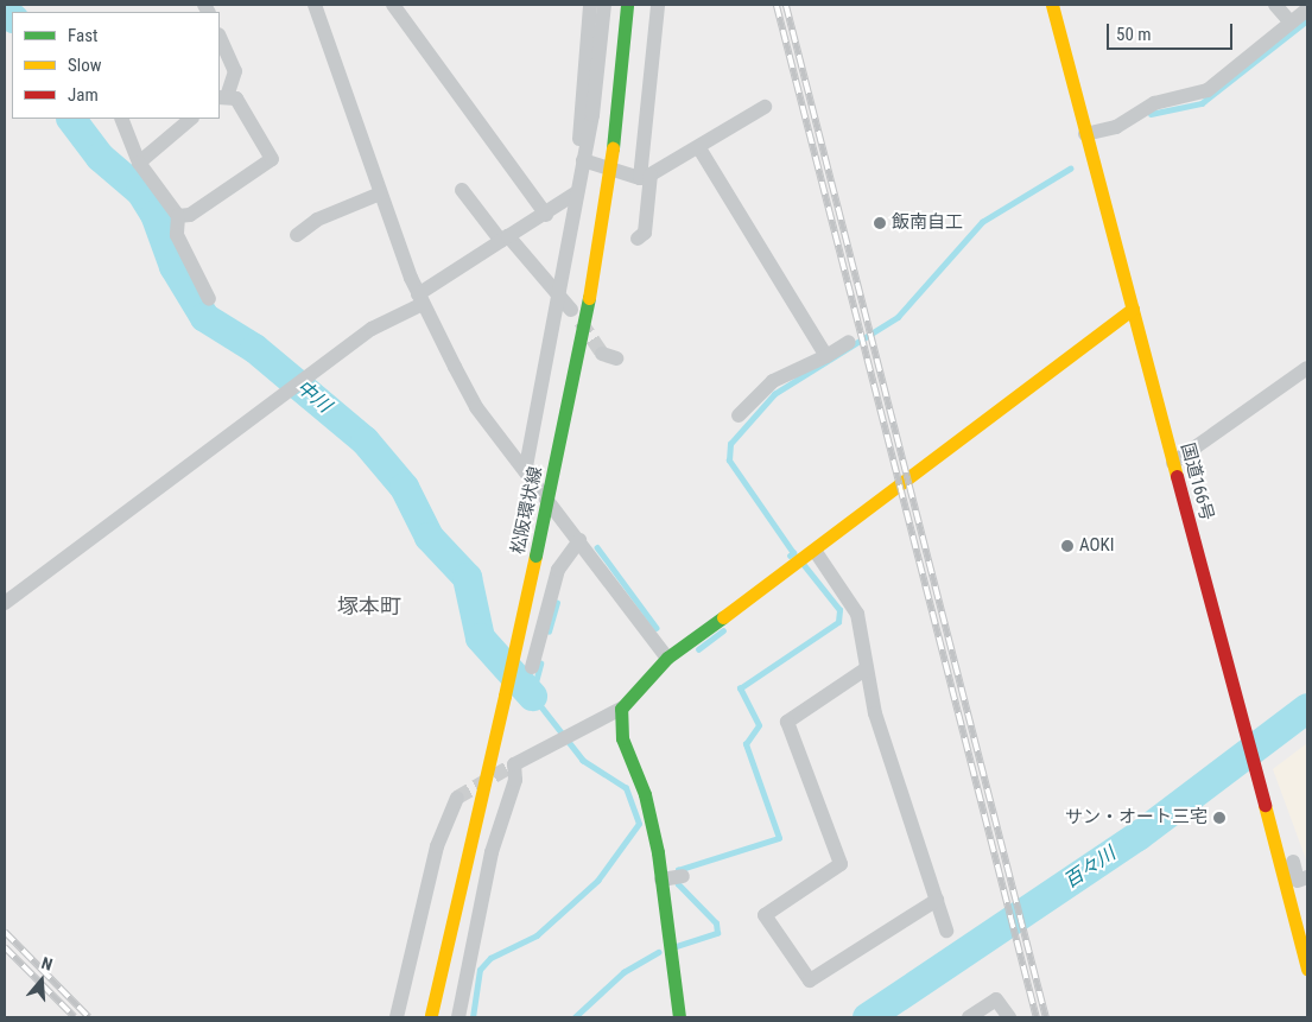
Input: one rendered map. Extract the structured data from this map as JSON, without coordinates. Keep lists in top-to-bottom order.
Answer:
{
  "streets": {
    "main road": ["国道166号", "松阪環状線"]
  },
  "districts": ["塚本町"],
  "water": ["中川", "百々川"],
  "places": ["飯南自工", "AOKI", "サン・オート三宅"],
  "legend": ["Fast", "Slow", "Jam"],
  "scale_bar": "50 m",
  "north": "top"
}
